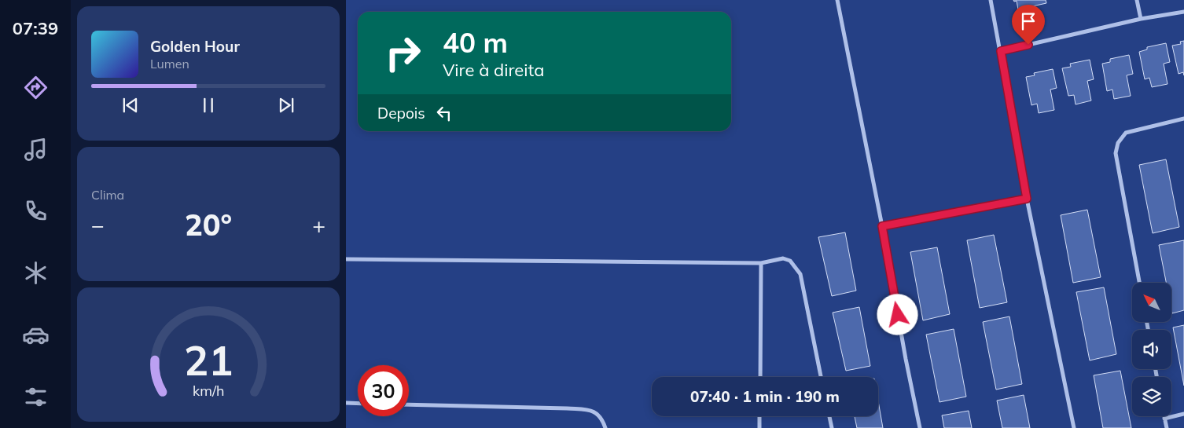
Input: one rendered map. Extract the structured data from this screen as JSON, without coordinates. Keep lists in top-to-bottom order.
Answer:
{
  "north": "top left",
  "page": {
    "tabs": "07:39",
    "turn": ["40 m", "Vire à direita"],
    "song": ["Golden Hour", "Lumen"],
    "then": "Depois",
    "tile": "Clima",
    "heat": ["−", "20°", "+"],
    "limit": "30",
    "trip": "07:40 · 1 min · 190 m",
    "gauge": ["21", "km/h"]
  }
}
